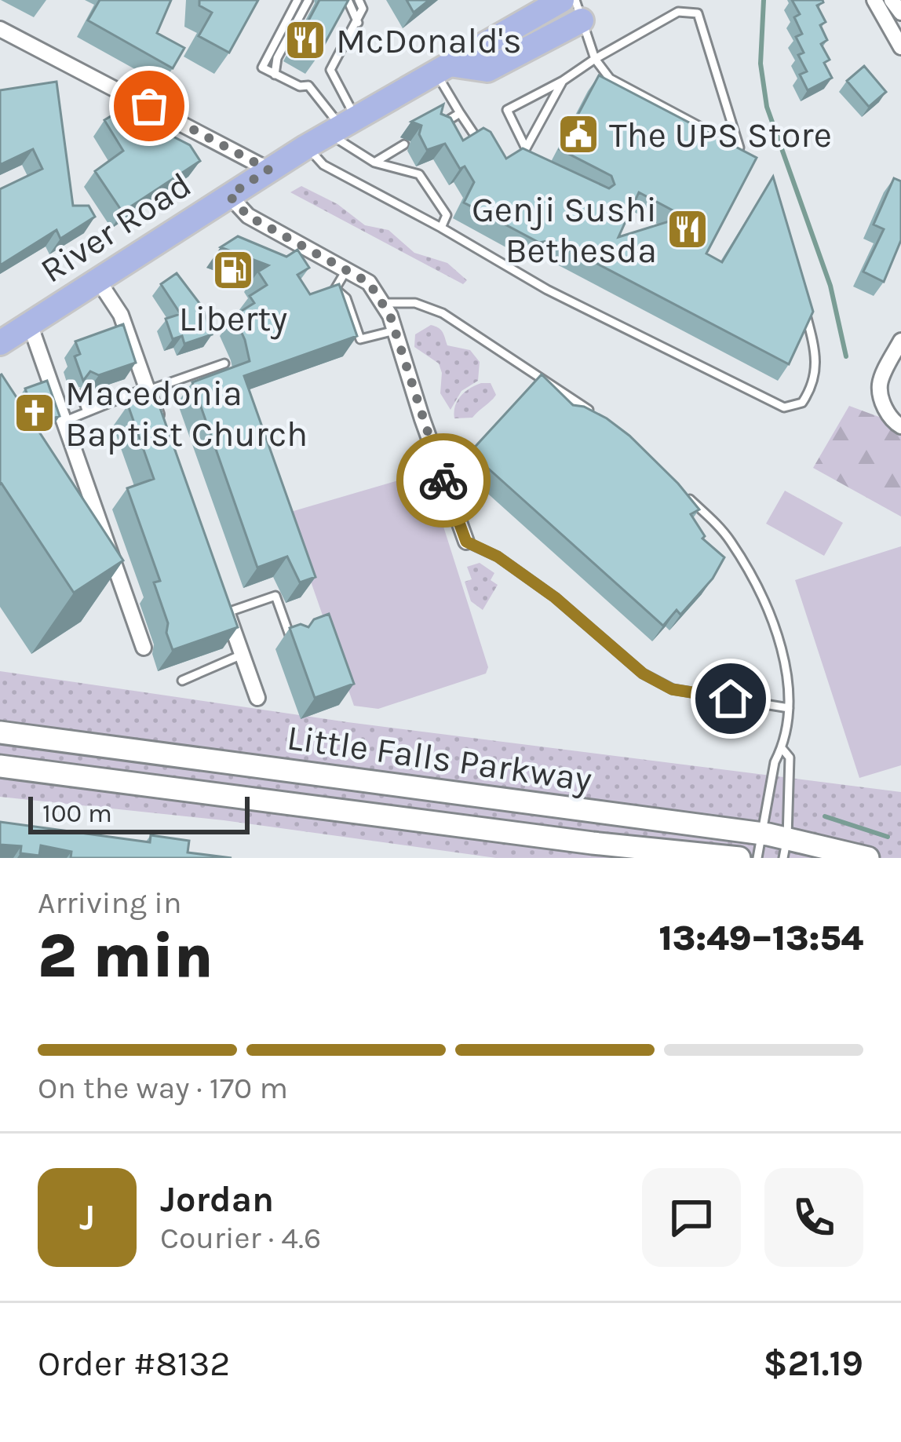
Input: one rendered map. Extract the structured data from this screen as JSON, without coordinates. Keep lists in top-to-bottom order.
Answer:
{
  "streets": {
    "main road": ["River Road", "Little Falls Parkway"]
  },
  "places": {
    "restaurant": ["McDonald's", "Genji Sushi Bethesda"],
    "public building": ["The UPS Store"],
    "fuel station": ["Liberty"],
    "church": ["Macedonia Baptist Church"]
  },
  "scale_bar": "100 m",
  "page": {
    "scale": "100 m",
    "heading": ["2 min", "Arriving in", "13:49–13:54"],
    "panel": [
      "Jordan",
      "Courier · 4.6",
      "Order #8132",
      "$21.19"
    ],
    "bar": "On the way · 170 m",
    "round": "J"
  }
}
